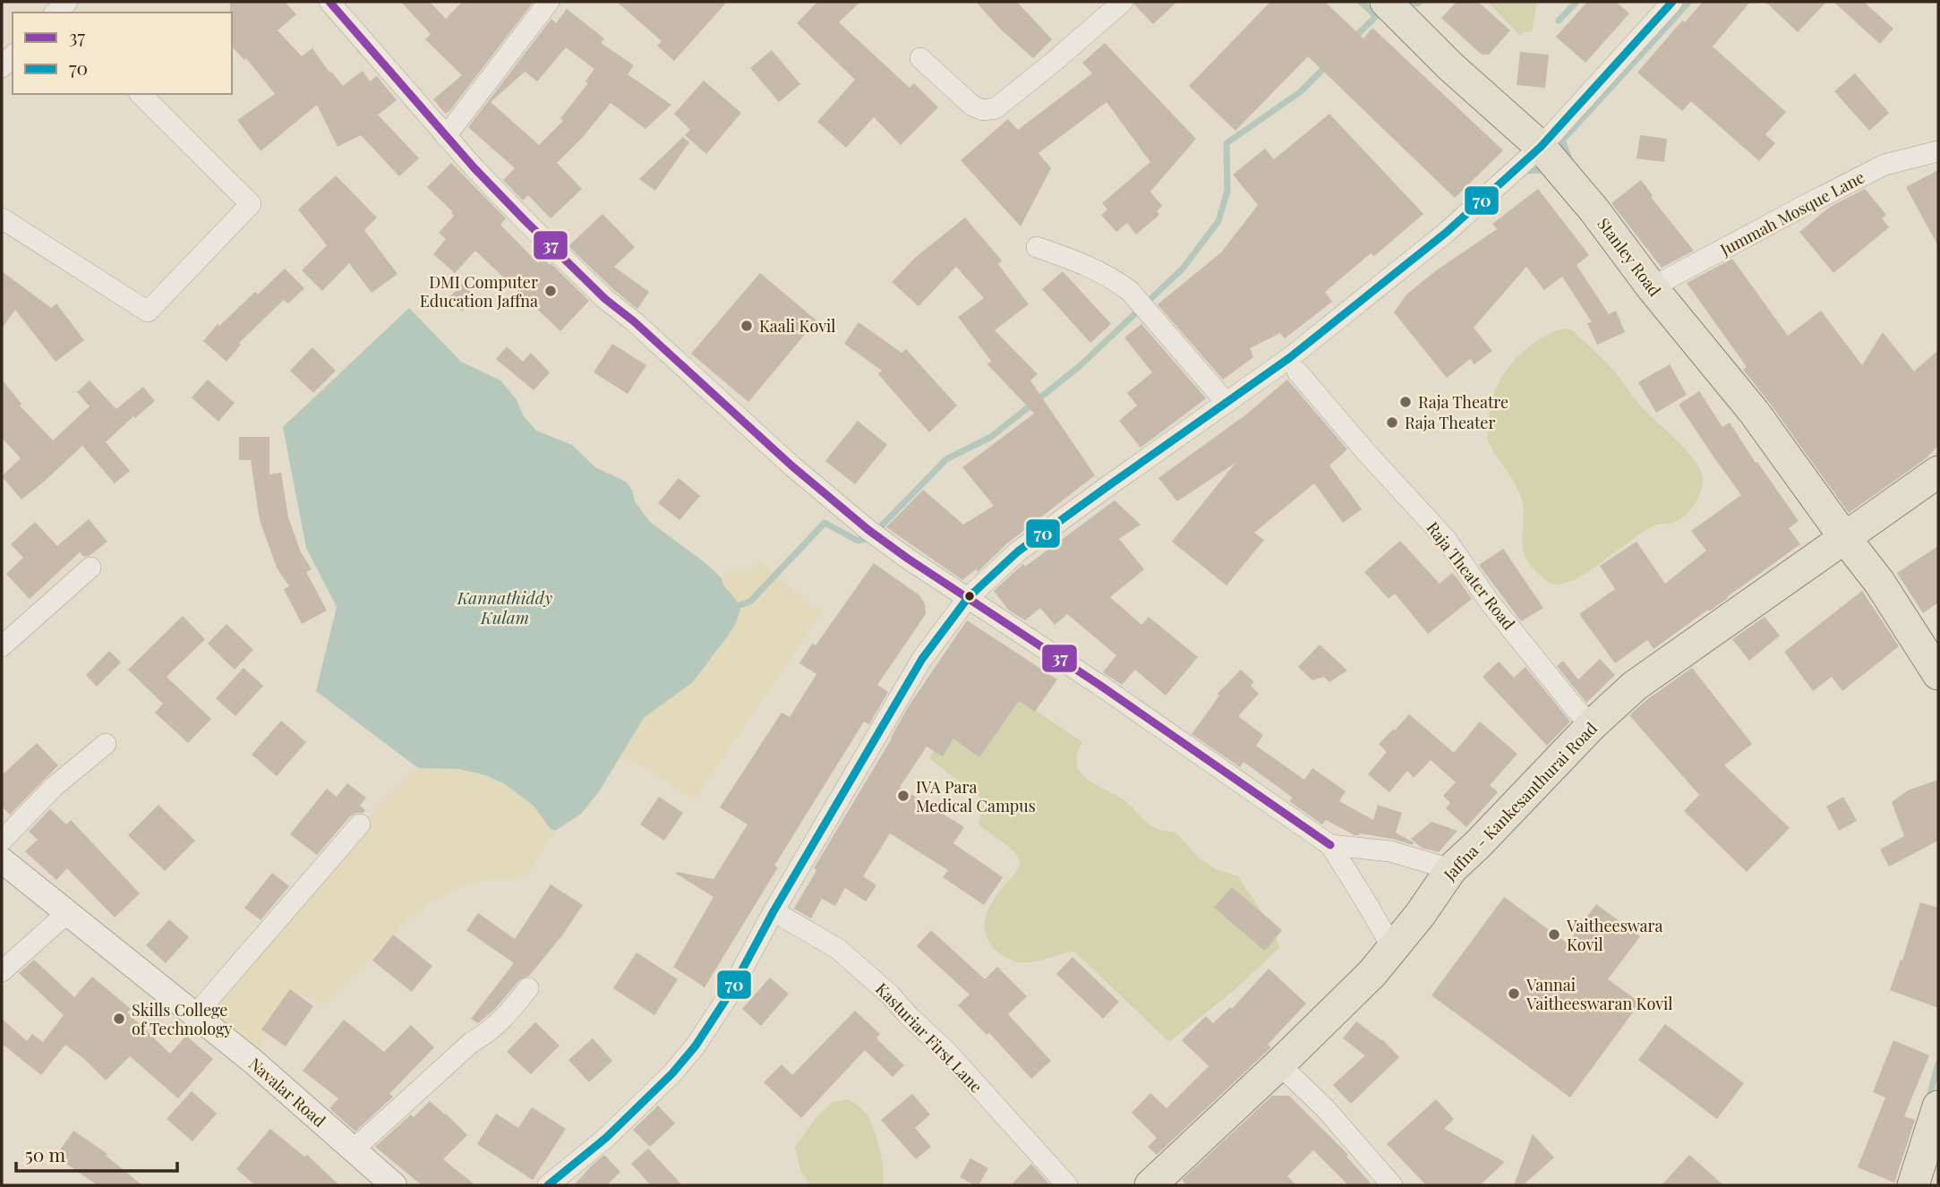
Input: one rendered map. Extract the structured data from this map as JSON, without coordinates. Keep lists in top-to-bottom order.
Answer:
{
  "streets": {
    "main road": ["Stanley Road", "Jaffna - Kankesanthurai Road"],
    "street": [
      "Jummah Mosque Lane",
      "Raja Theater Road",
      "Kasturiar First Lane",
      "Navalar Road"
    ]
  },
  "crossings": [
    ["Jummah Mosque Lane", "Stanley Road"],
    ["Stanley Road", "Jaffna - Kankesanthurai Road"],
    ["Raja Theater Road", "Jaffna - Kankesanthurai Road"]
  ],
  "water": ["Kannathiddy Kulam"],
  "places": [
    "DMI Computer Education Jaffna",
    "Kaali Kovil",
    "Raja Theatre",
    "Raja Theater",
    "IVA Para Medical Campus",
    "Vaitheeswara Kovil",
    "Vannai Vaitheeswaran Kovil",
    "Skills College of Technology"
  ],
  "lines": ["transit line 37", "transit line 70"],
  "legend": ["37", "70"],
  "scale_bar": "50 m"
}
